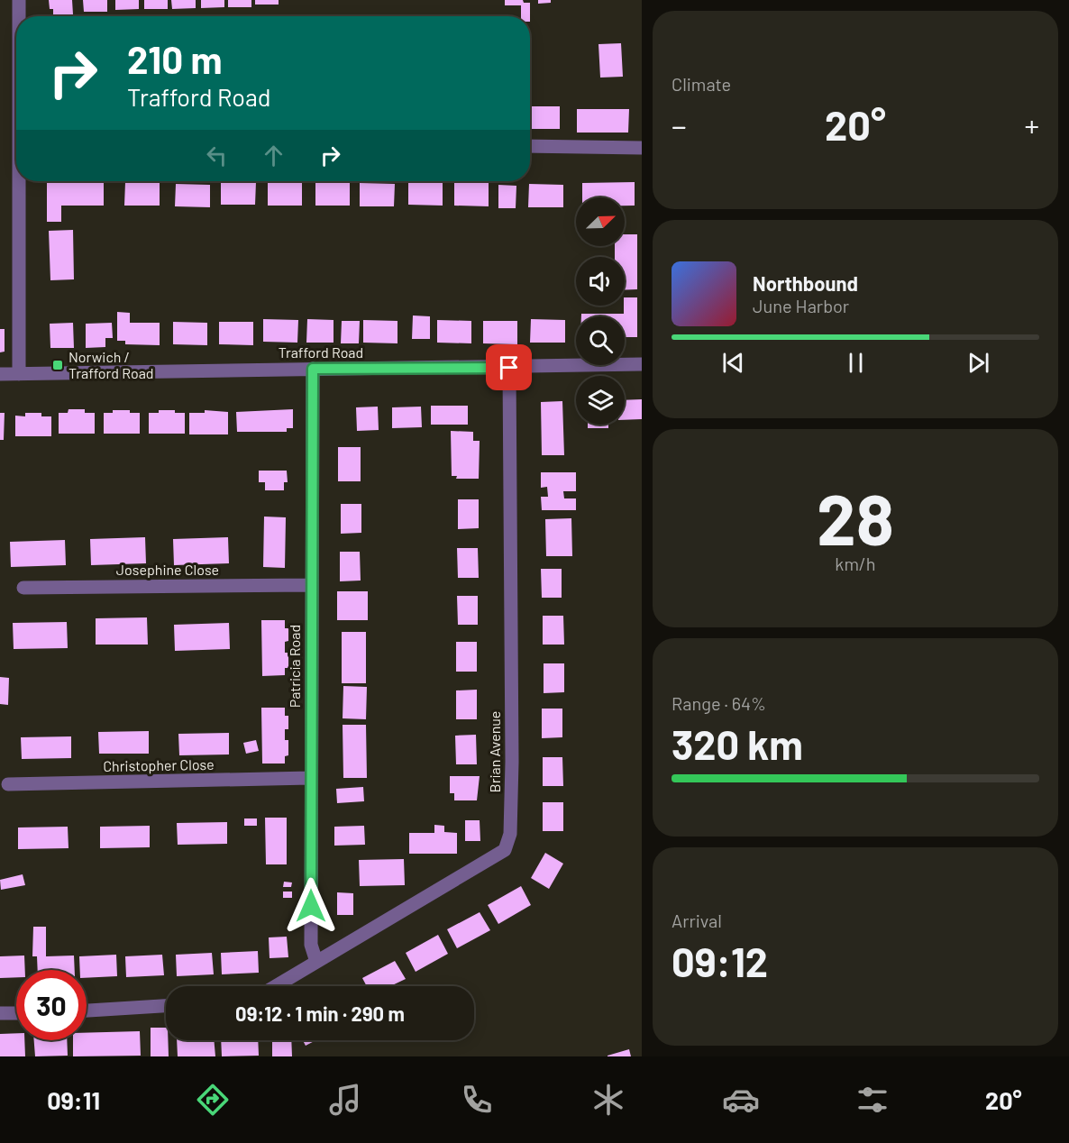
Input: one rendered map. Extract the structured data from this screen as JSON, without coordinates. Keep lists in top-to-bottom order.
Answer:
{
  "streets": {
    "street": [
      "Trafford Road",
      "Josephine Close",
      "Patricia Road",
      "Brian Avenue",
      "Christopher Close"
    ]
  },
  "crossings": [
    ["Trafford Road", "Patricia Road"],
    ["Trafford Road", "Brian Avenue"],
    ["Josephine Close", "Patricia Road"],
    ["Patricia Road", "Brian Avenue"],
    ["Patricia Road", "Christopher Close"]
  ],
  "places": {
    "transit": ["Norwich / Trafford Road"]
  },
  "north": "top right",
  "page": {
    "tile": [
      "Climate",
      ["28", "km/h"],
      ["Range · 64%", "320 km"],
      ["Arrival", "09:12"]
    ],
    "turn": ["210 m", "Trafford Road"],
    "heat": ["−", "20°", "+"],
    "song": ["Northbound", "June Harbor"],
    "limit": "30",
    "trip": "09:12 · 1 min · 290 m",
    "tabs": ["09:11", "20°"]
  }
}
